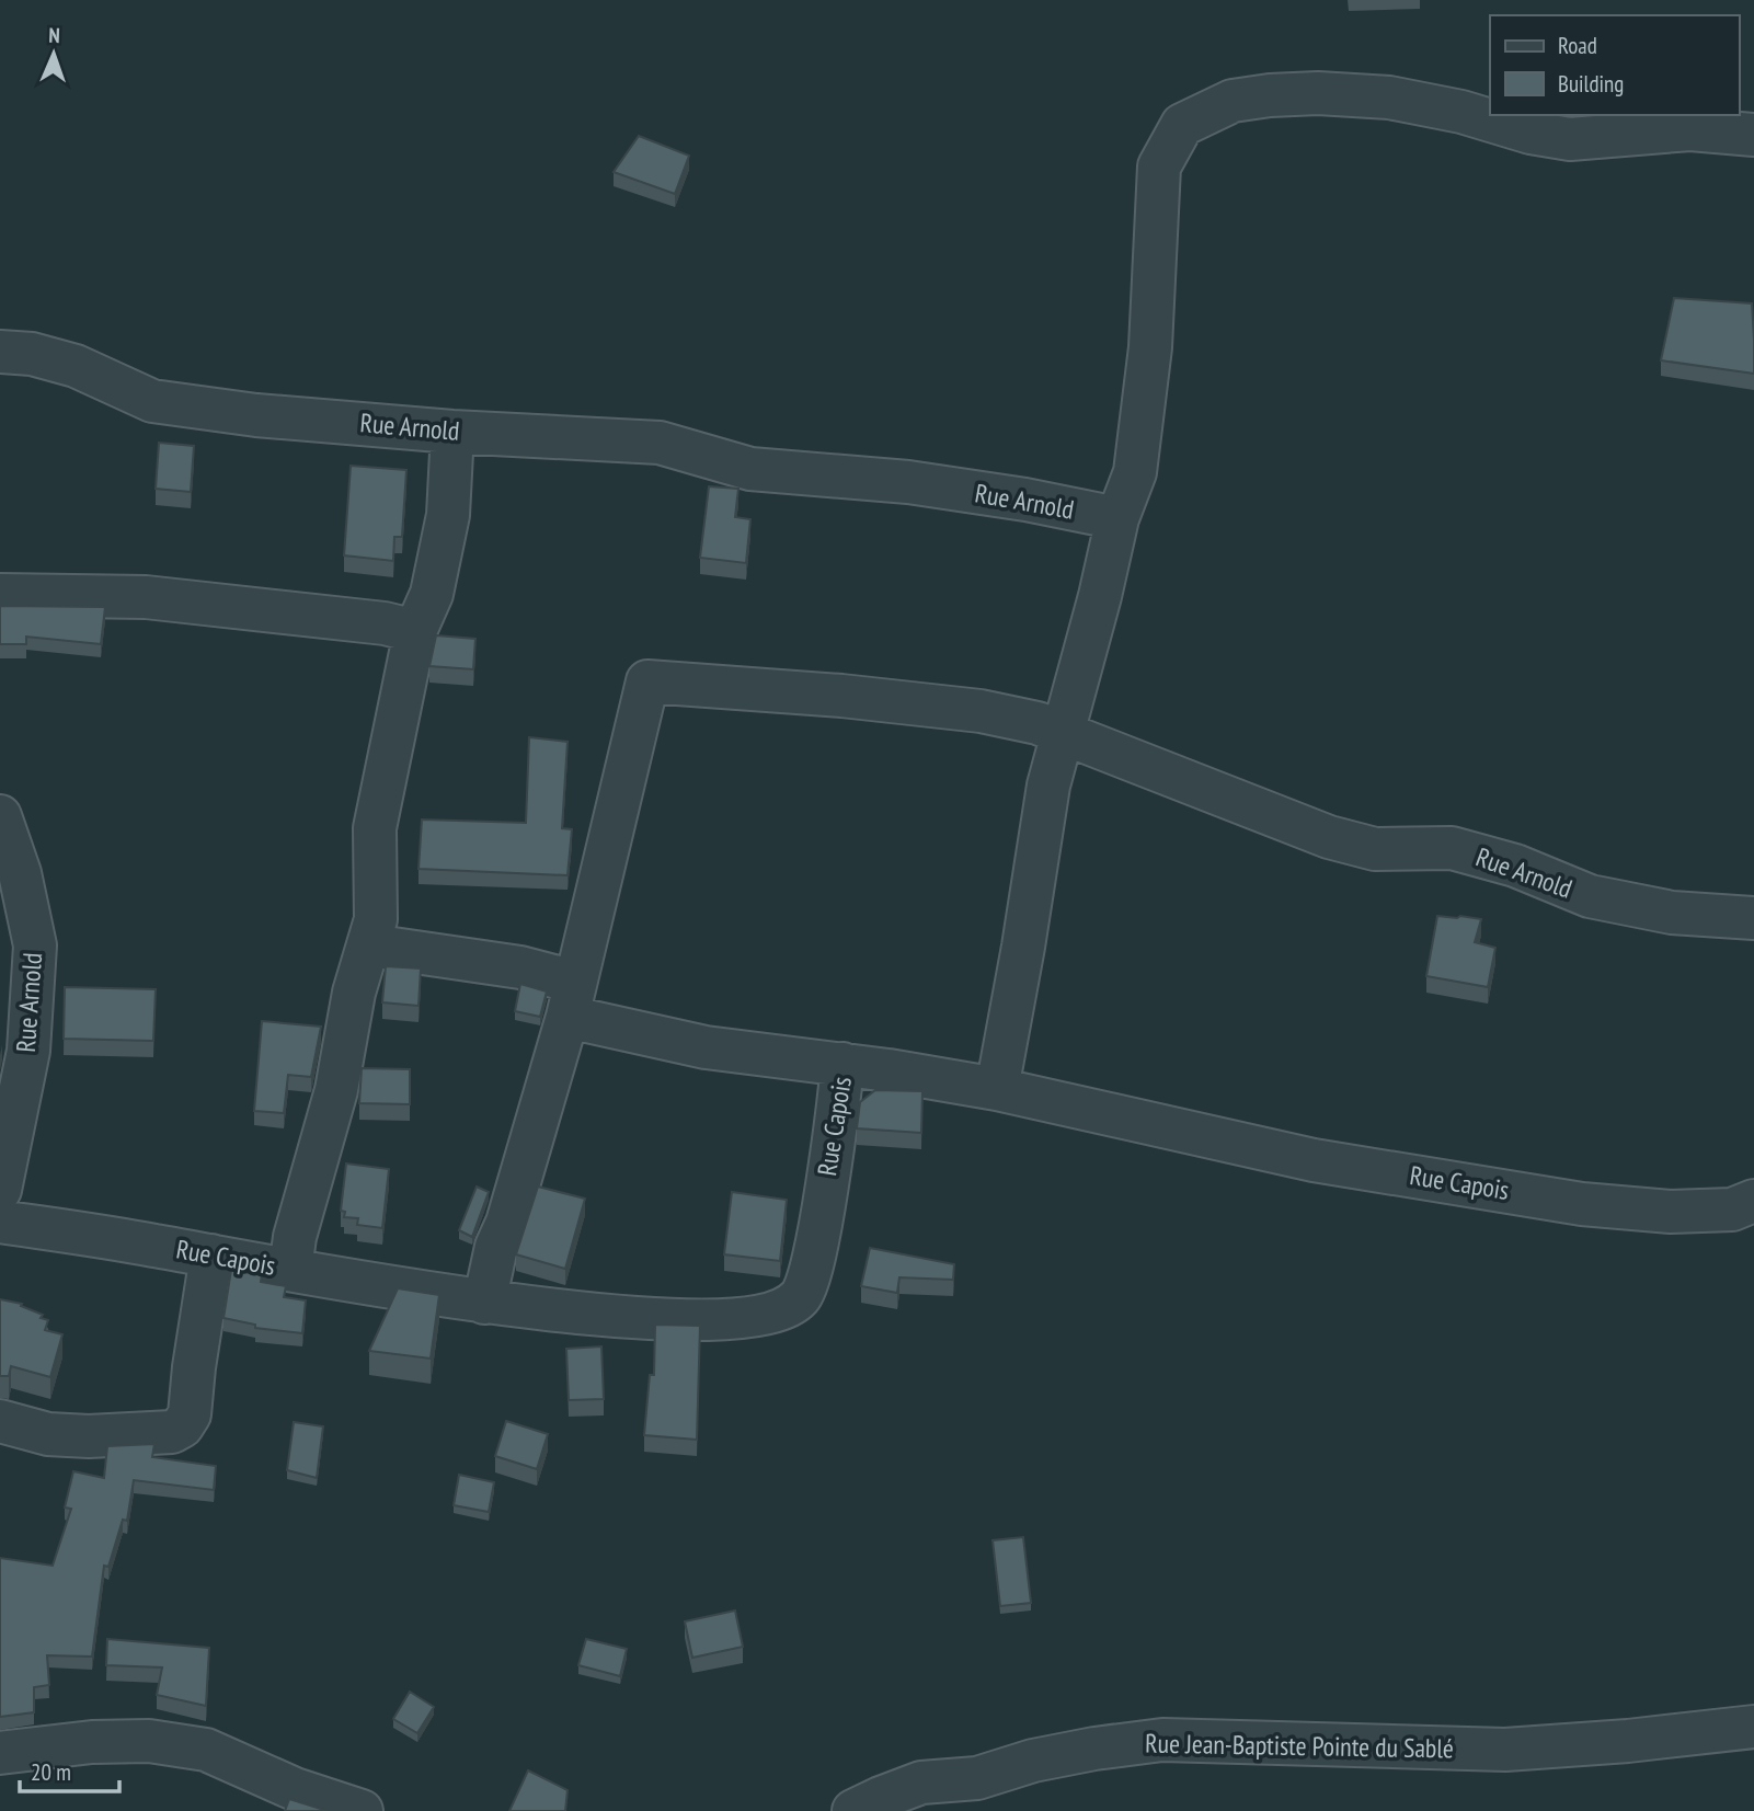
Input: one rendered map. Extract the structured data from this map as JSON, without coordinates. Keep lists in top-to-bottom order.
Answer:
{
  "streets": {
    "street": ["Rue Arnold", "Rue Capois", "Rue Jean-Baptiste Pointe du Sablé"]
  },
  "legend": ["Road", "Building"],
  "scale_bar": "20 m",
  "north": "top"
}
